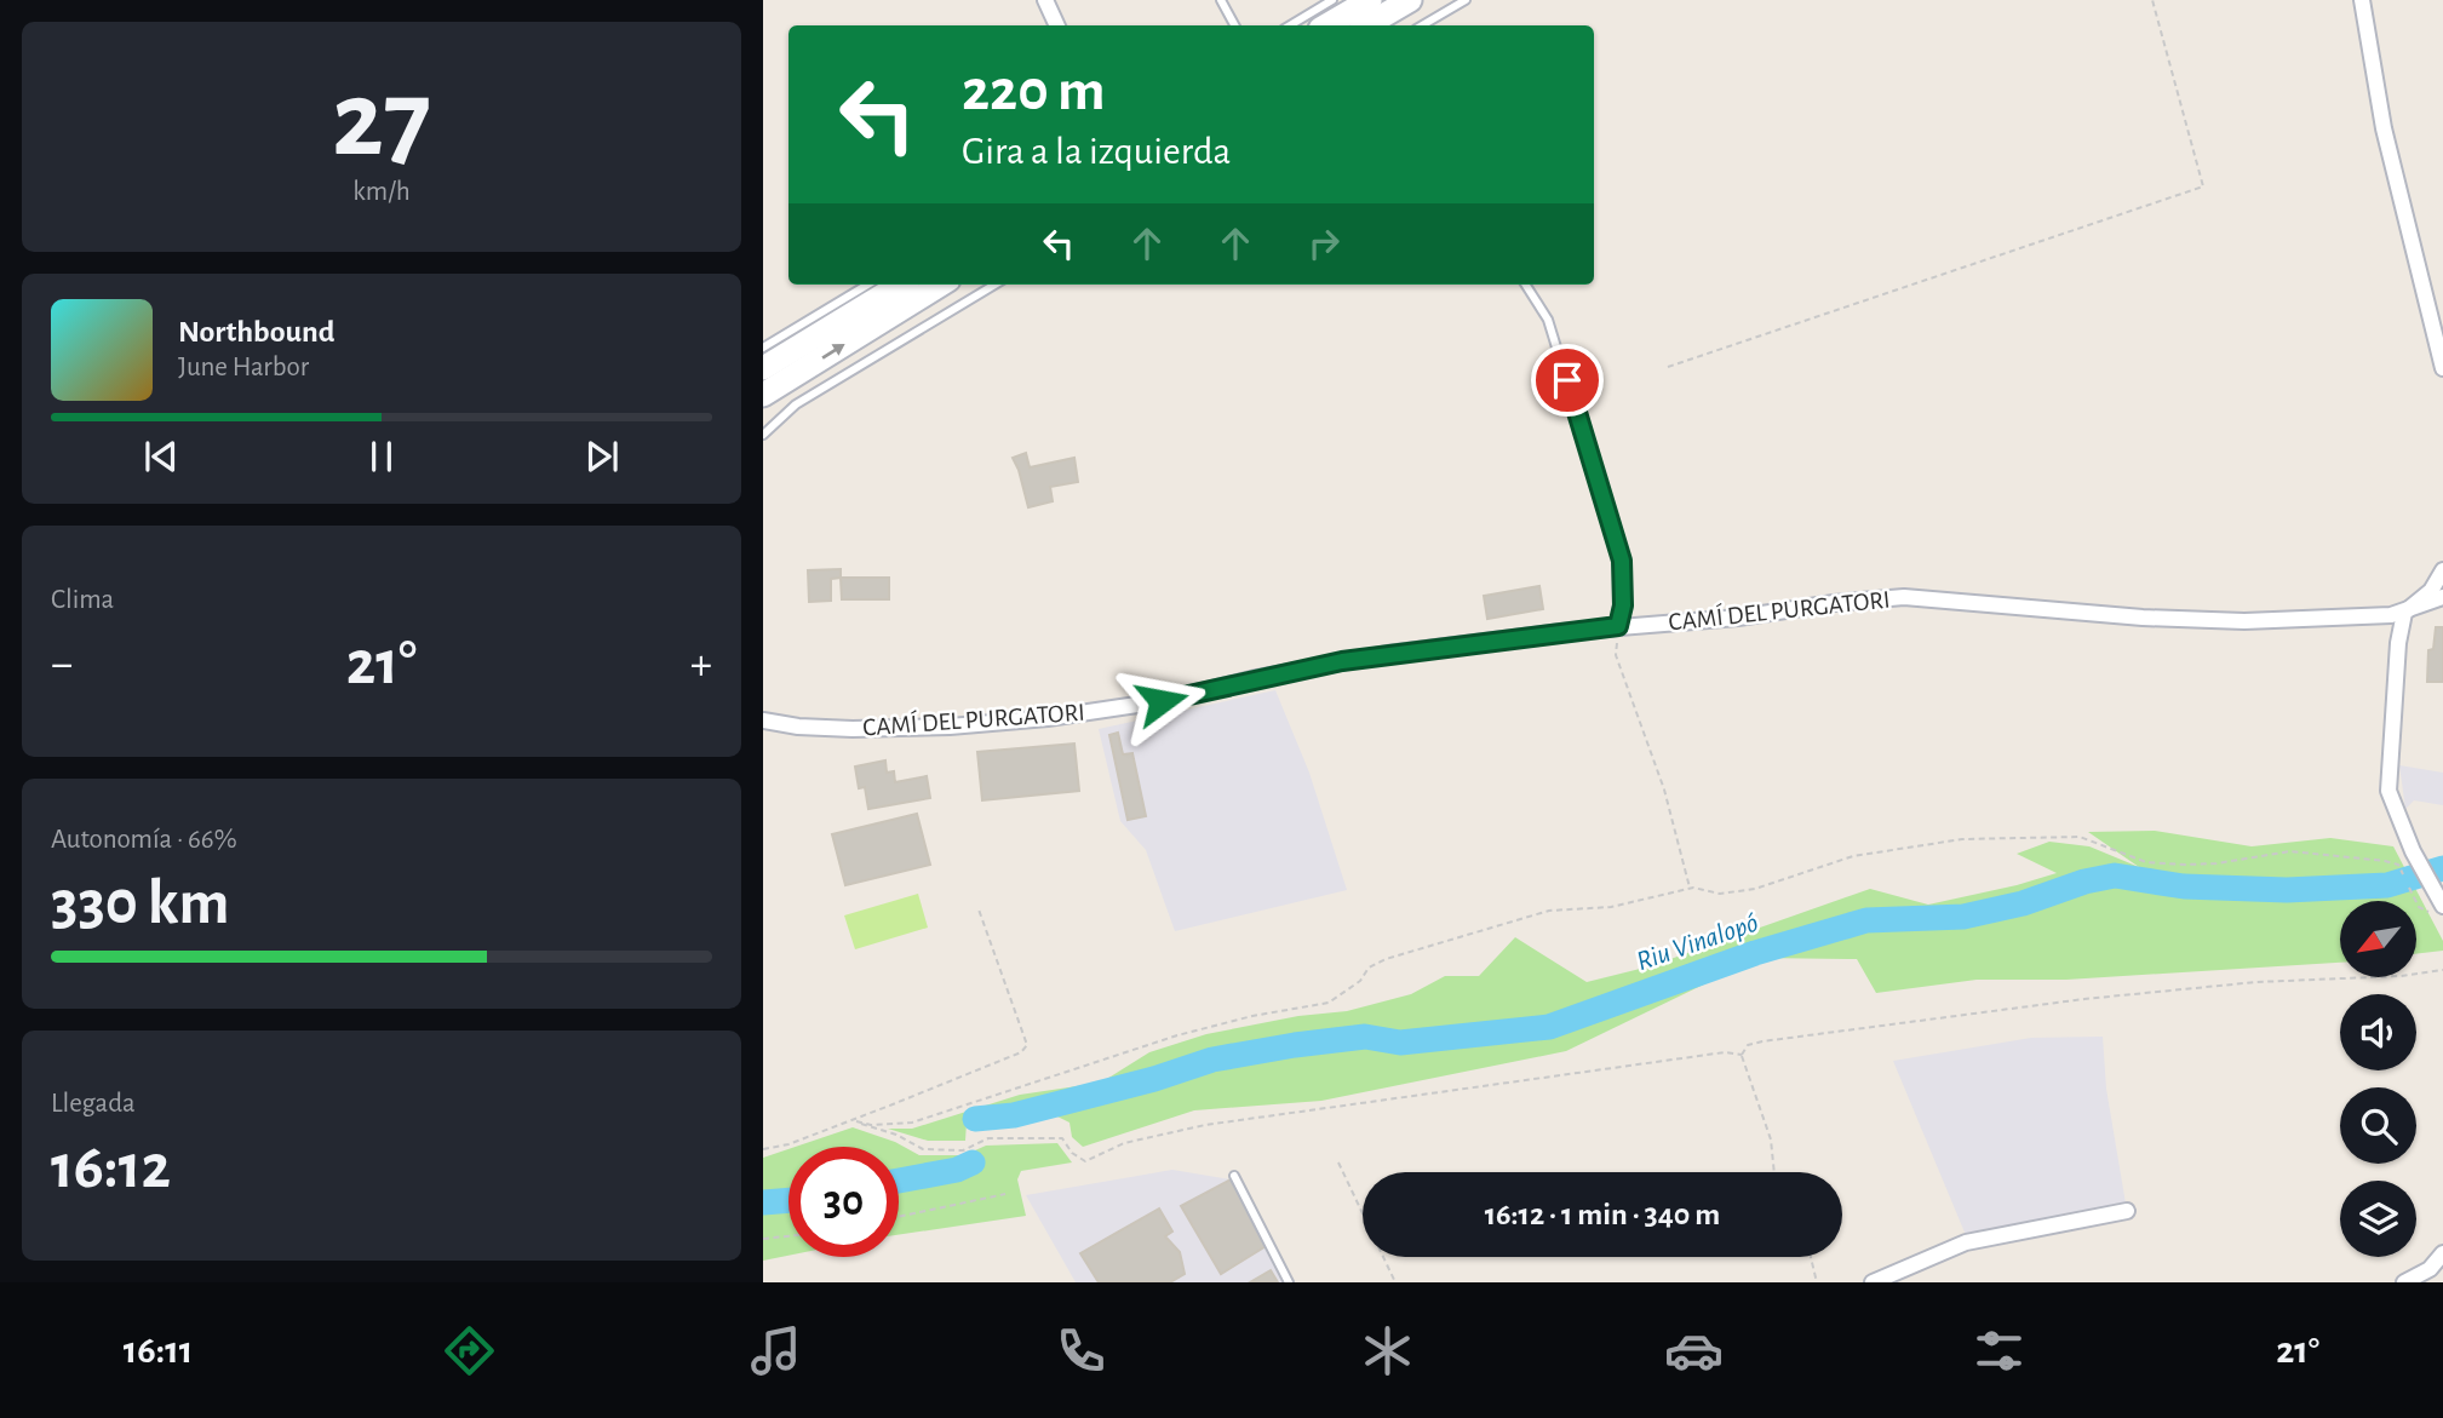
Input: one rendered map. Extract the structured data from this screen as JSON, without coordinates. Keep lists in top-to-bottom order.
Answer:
{
  "streets": {
    "street": ["CAMÍ DEL PURGATORI"]
  },
  "water": ["Riu Vinalopó"],
  "north": "bottom left",
  "page": {
    "tile": [
      ["27", "km/h"],
      "Clima",
      ["Autonomía · 66%", "330 km"],
      ["Llegada", "16:12"]
    ],
    "turn": ["220 m", "Gira a la izquierda"],
    "song": ["Northbound", "June Harbor"],
    "heat": ["−", "21°", "+"],
    "limit": "30",
    "trip": "16:12 · 1 min · 340 m",
    "tabs": ["16:11", "21°"]
  }
}
